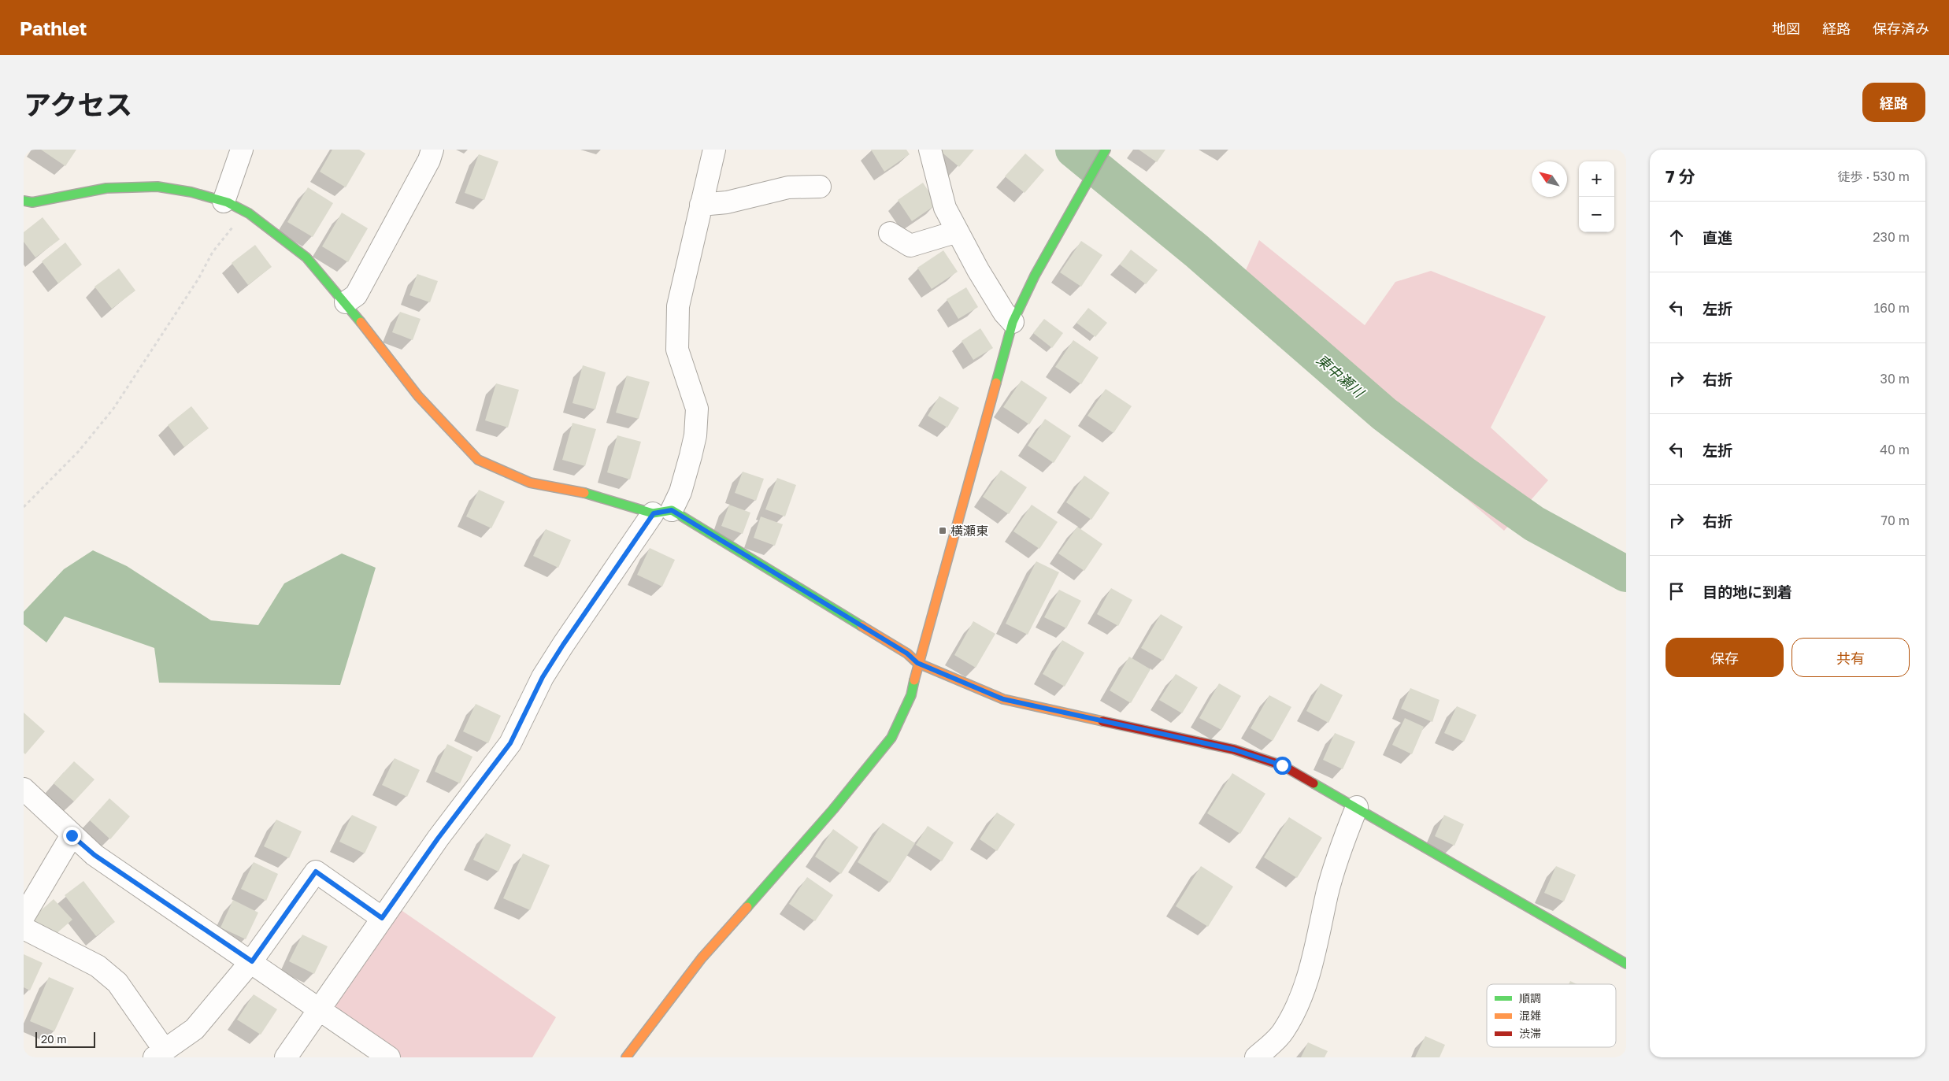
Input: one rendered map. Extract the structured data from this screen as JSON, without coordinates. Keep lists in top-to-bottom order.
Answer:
{
  "water": ["東中瀬川"],
  "places": {
    "transit": ["横瀬東"]
  },
  "legend": ["順調", "混雑", "渋滞"],
  "scale_bar": "20 m",
  "north": "top left",
  "page": {
    "header": "Pathlet",
    "nav": ["地図", "経路", "保存済み"],
    "title": "アクセス",
    "buttons": [
      "経路",
      ["保存", "共有"]
    ],
    "heading": ["7 分", "徒歩 · 530 m"],
    "map_buttons": ["+", "−"],
    "list": [
      ["直進", "230 m"],
      ["左折", "160 m"],
      ["右折", "30 m"],
      ["左折", "40 m"],
      ["右折", "70 m"],
      "目的地に到着"
    ],
    "scale": "20 m"
  }
}
